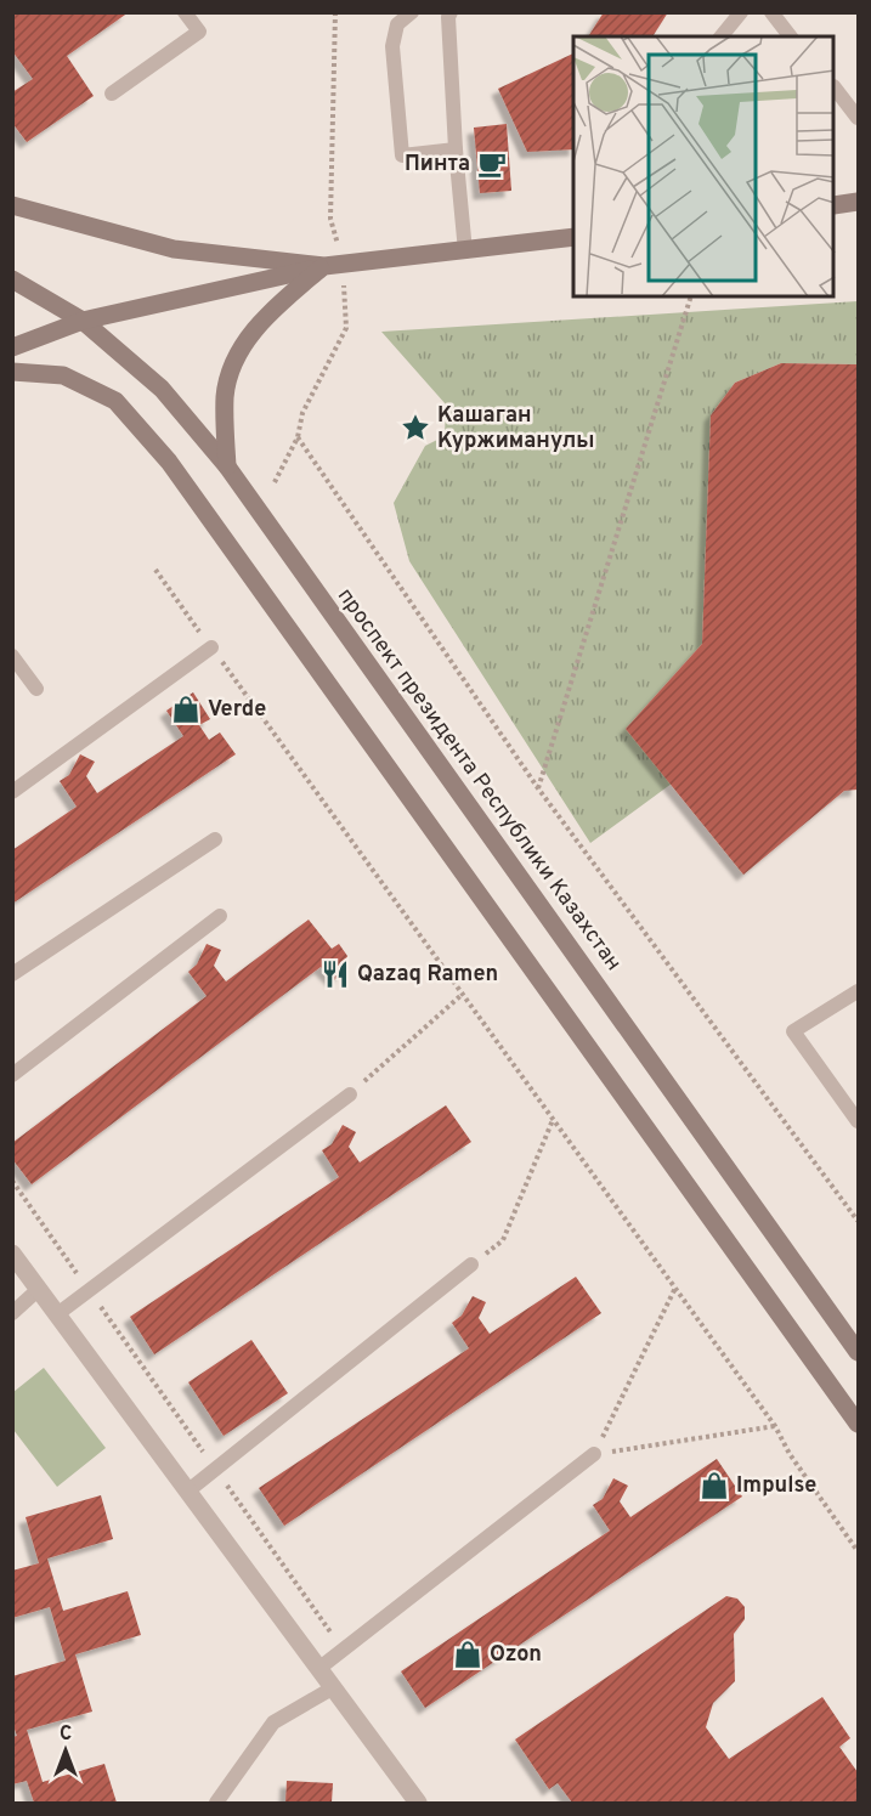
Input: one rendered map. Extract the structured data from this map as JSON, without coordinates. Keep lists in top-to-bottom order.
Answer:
{
  "streets": {
    "main road": ["проспект президента Республики Казахстан"]
  },
  "places": {
    "cafe": ["Пинта"],
    "place": ["Кашаган Куржиманулы"],
    "shop": ["Verde", "Impulse", "Ozon"],
    "restaurant": ["Qazaq Ramen"]
  },
  "north": "top"
}
